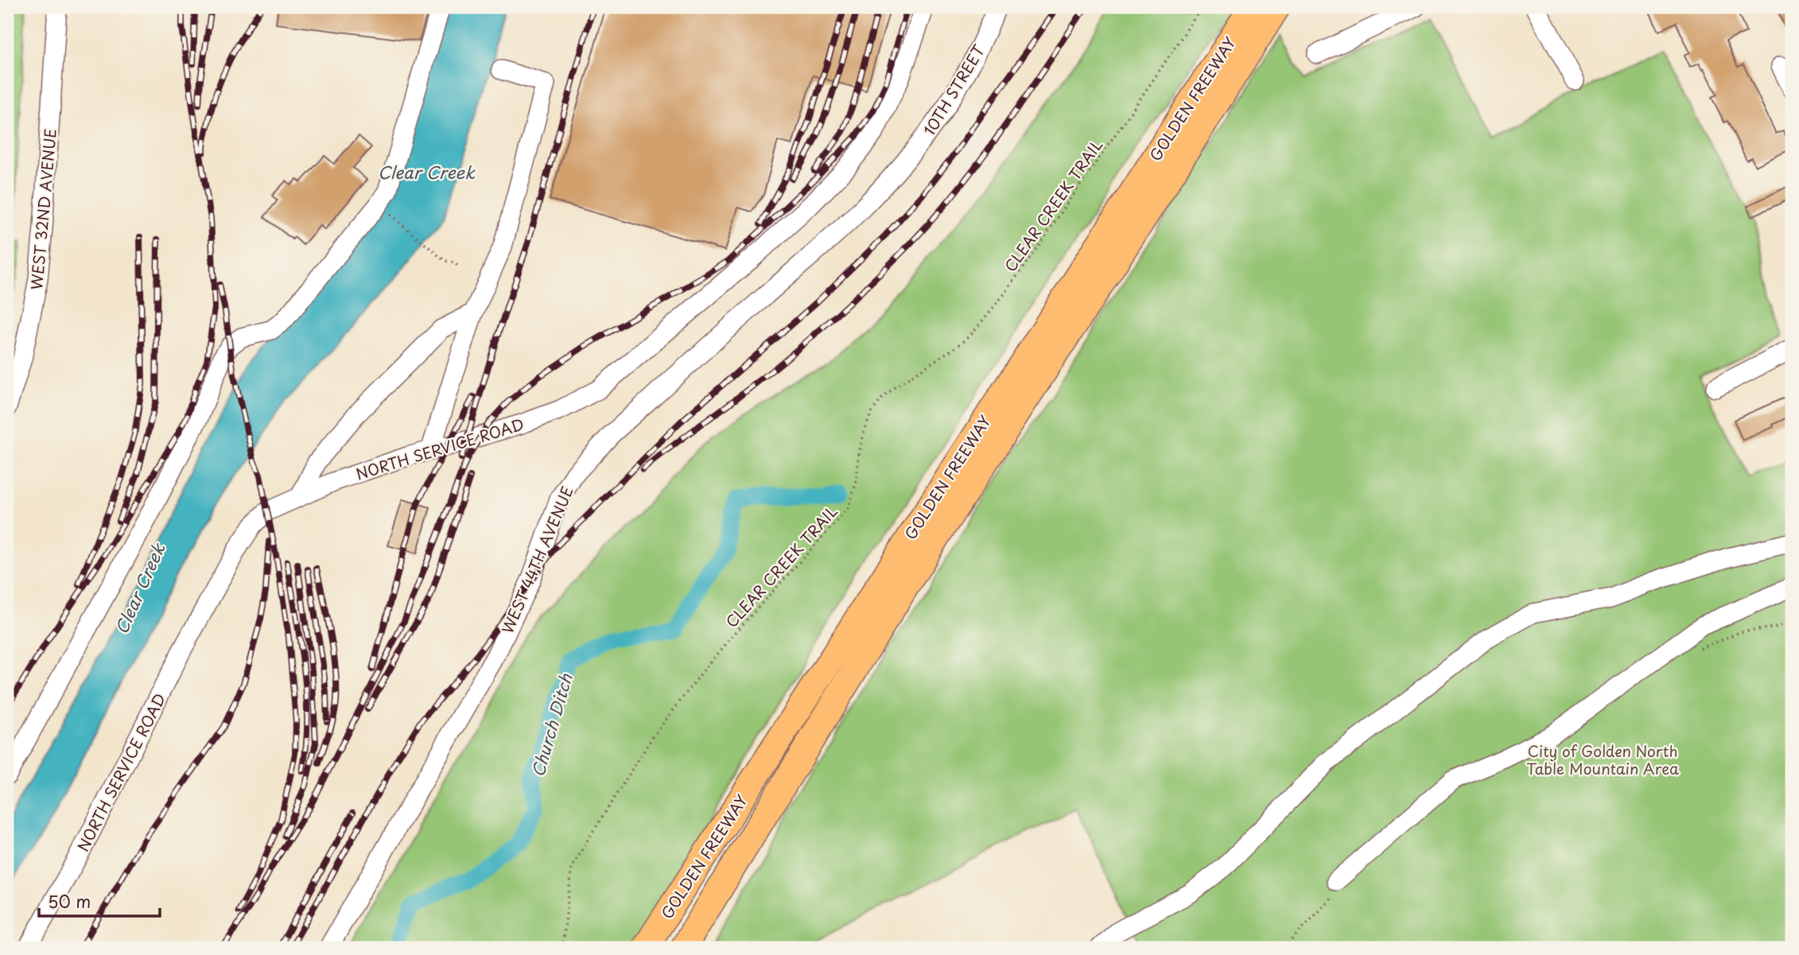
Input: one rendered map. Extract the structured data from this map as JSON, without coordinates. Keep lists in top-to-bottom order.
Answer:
{
  "streets": {
    "highway": ["GOLDEN FREEWAY"],
    "street": [
      "10TH STREET",
      "WEST 32ND AVENUE",
      "NORTH SERVICE ROAD",
      "WEST 44TH AVENUE"
    ],
    "path": ["CLEAR CREEK TRAIL"]
  },
  "crossings": [
    ["10TH STREET", "WEST 44TH AVENUE"]
  ],
  "water": ["Clear Creek", "Church Ditch"],
  "parks": ["City of Golden North Table Mountain Area"],
  "scale_bar": "50 m"
}
